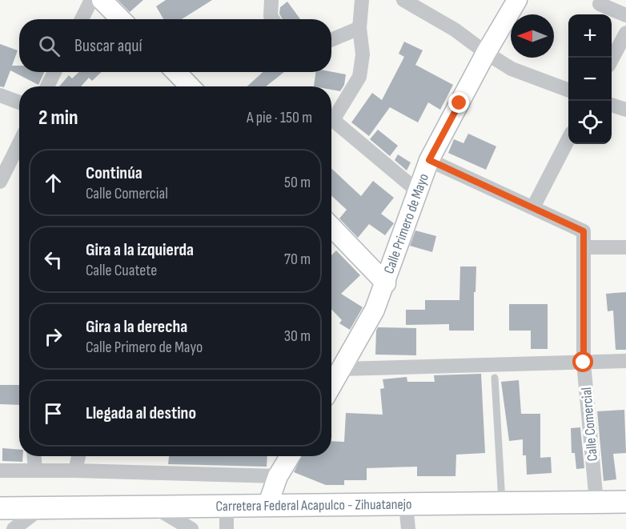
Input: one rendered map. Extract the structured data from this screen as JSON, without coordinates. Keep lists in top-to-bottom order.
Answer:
{
  "streets": {
    "main road": ["Carretera Federal Acapulco - Zihuatanejo"],
    "street": ["Calle Primero de Mayo", "Calle Comercial"]
  },
  "crossings": [
    ["Calle Comercial", "Carretera Federal Acapulco - Zihuatanejo"]
  ],
  "north": "left",
  "page": {
    "map_buttons": ["+", "−"],
    "search": "Buscar aquí",
    "heading": ["2 min", "A pie · 150 m"],
    "list": [
      ["Continúa", "Calle Comercial", "50 m"],
      ["Gira a la izquierda", "Calle Cuatete", "70 m"],
      ["Gira a la derecha", "Calle Primero de Mayo", "30 m"],
      "Llegada al destino"
    ]
  }
}
